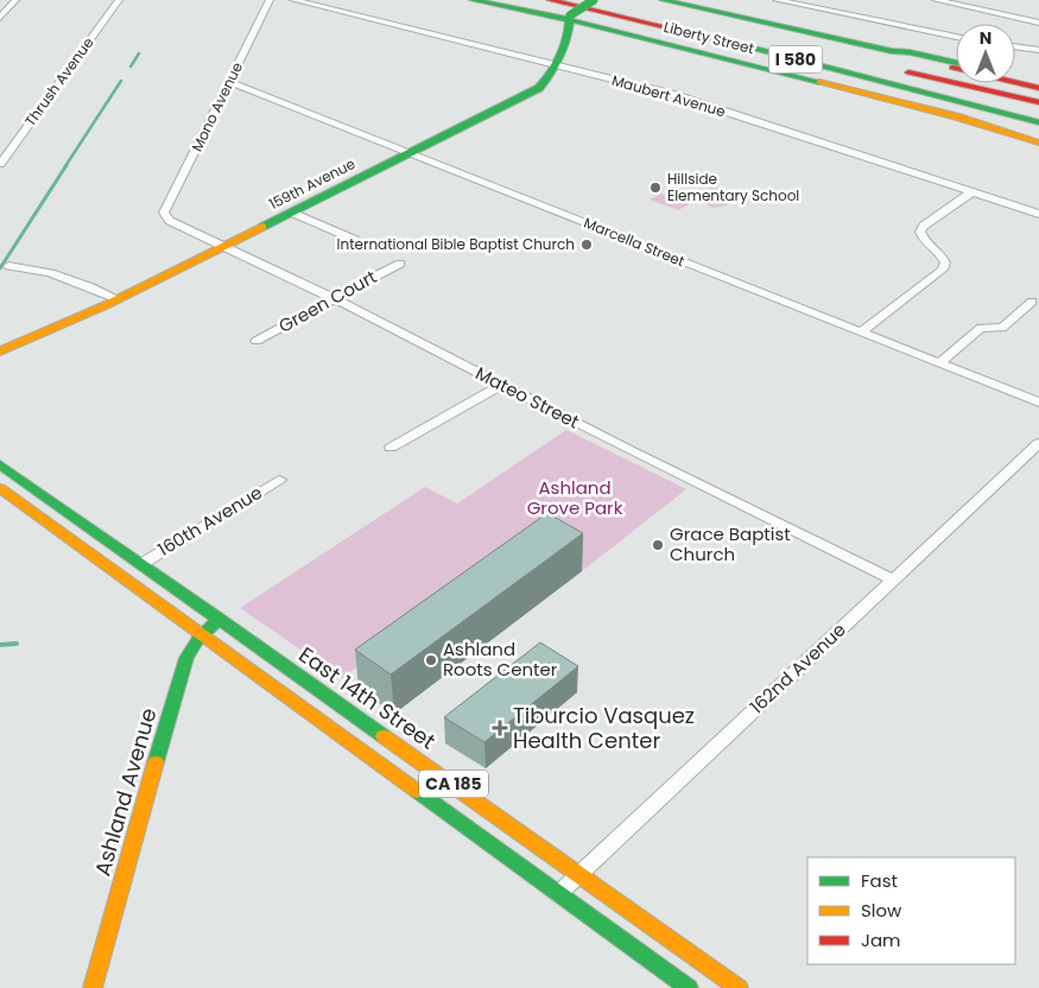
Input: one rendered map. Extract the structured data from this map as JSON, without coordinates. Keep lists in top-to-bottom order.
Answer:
{
  "streets": {
    "main road": [
      "Liberty Street",
      "I 580",
      "159th Avenue",
      "East 14th Street",
      "CA 185",
      "Ashland Avenue"
    ],
    "street": [
      "Thrush Avenue",
      "Maubert Avenue",
      "Mono Avenue",
      "Marcella Street",
      "Green Court",
      "Mateo Street",
      "160th Avenue",
      "162nd Avenue"
    ]
  },
  "crossings": [
    ["Liberty Street", "159th Avenue"],
    ["Maubert Avenue", "159th Avenue"],
    ["Mono Avenue", "Marcella Street"],
    ["Mono Avenue", "Mateo Street"],
    ["159th Avenue", "Marcella Street"],
    ["159th Avenue", "Mateo Street"],
    ["Green Court", "Mateo Street"],
    ["Mateo Street", "162nd Avenue"],
    ["160th Avenue", "East 14th Street"],
    ["162nd Avenue", "East 14th Street"],
    ["162nd Avenue", "CA 185"],
    ["East 14th Street", "Ashland Avenue"],
    ["CA 185", "Ashland Avenue"]
  ],
  "parks": ["Ashland Grove Park"],
  "places": {
    "other": [
      "Hillside Elementary School",
      "International Bible Baptist Church",
      "Grace Baptist Church",
      "Ashland Roots Center"
    ],
    "health": ["Tiburcio Vasquez Health Center"]
  },
  "legend": ["Fast", "Slow", "Jam"],
  "north": "top"
}
